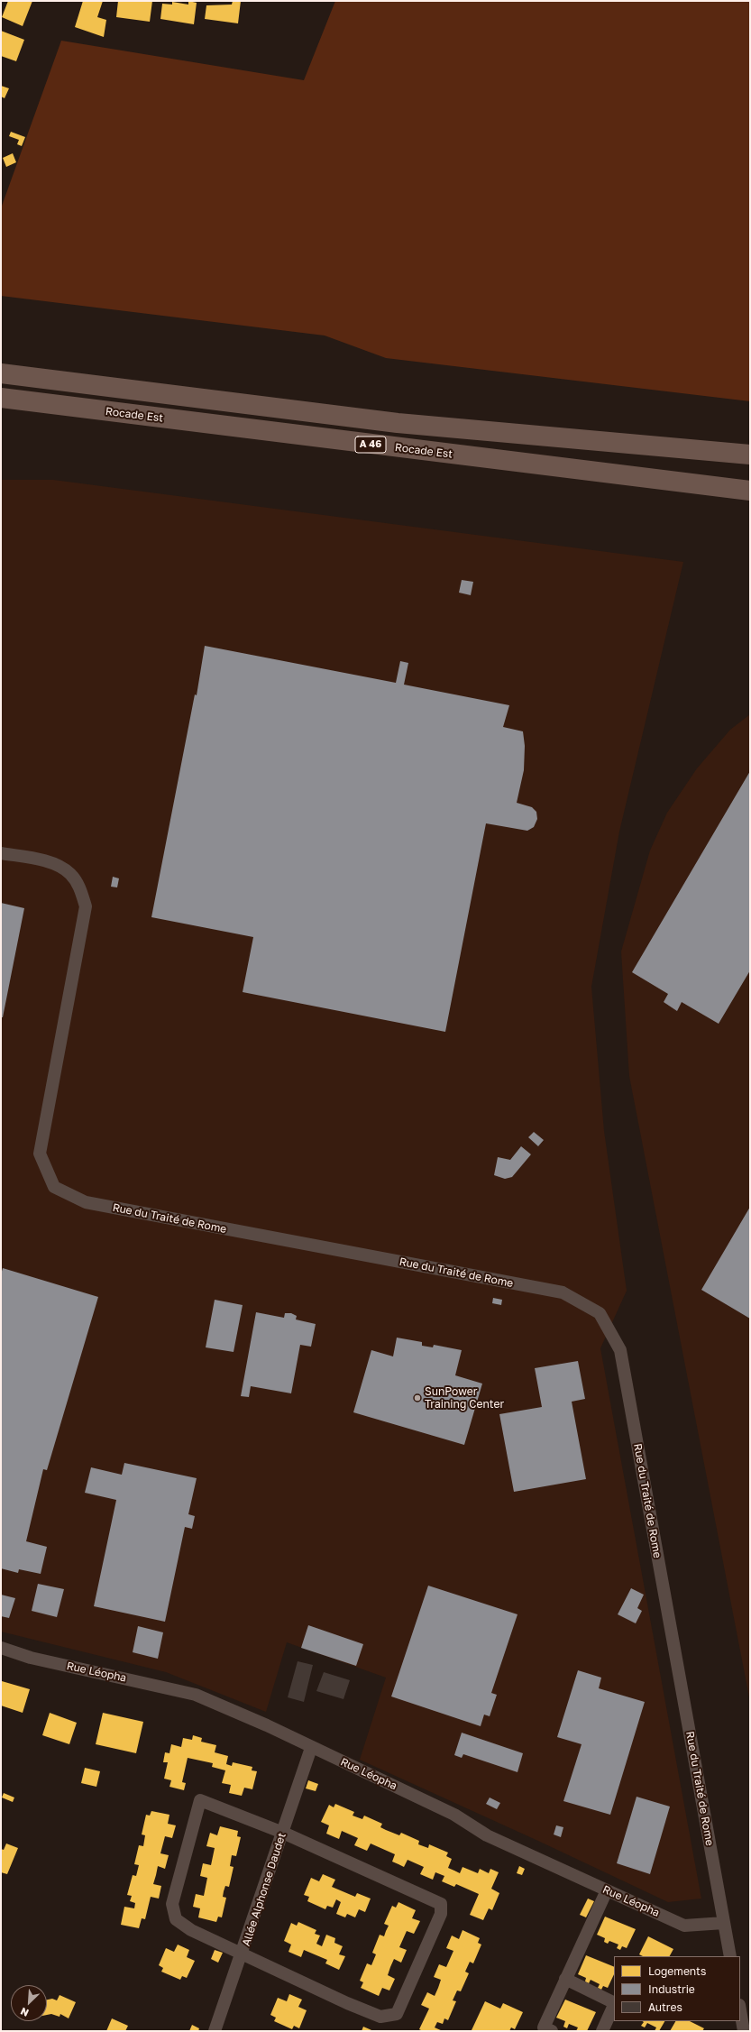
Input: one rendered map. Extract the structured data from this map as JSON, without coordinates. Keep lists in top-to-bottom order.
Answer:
{
  "streets": {
    "highway": ["Rocade Est", "A 46"],
    "street": ["Rue du Traité de Rome", "Rue Léopha", "Allée Alphonse Daudet"]
  },
  "crossings": [
    ["Rue du Traité de Rome", "Rue Léopha"],
    ["Rue Léopha", "Allée Alphonse Daudet"]
  ],
  "places": ["SunPower Training Center"],
  "legend": ["Logements", "Industrie", "Autres"],
  "north": "bottom left"
}
